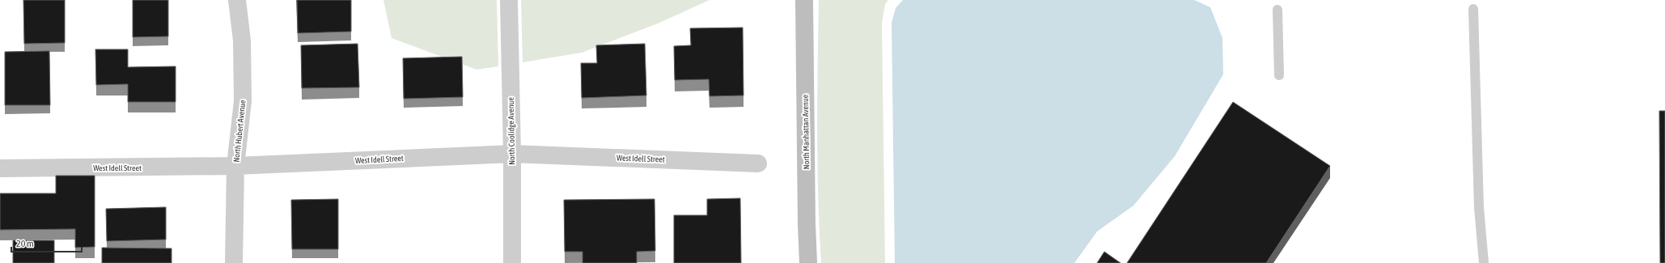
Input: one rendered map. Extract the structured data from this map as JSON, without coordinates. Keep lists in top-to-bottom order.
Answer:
{
  "streets": {
    "street": [
      "North Hubert Avenue",
      "North Coolidge Avenue",
      "North Manhattan Avenue",
      "West Idell Street"
    ]
  },
  "crossings": [
    ["North Hubert Avenue", "West Idell Street"],
    ["North Coolidge Avenue", "West Idell Street"]
  ],
  "scale_bar": "20 m"
}
